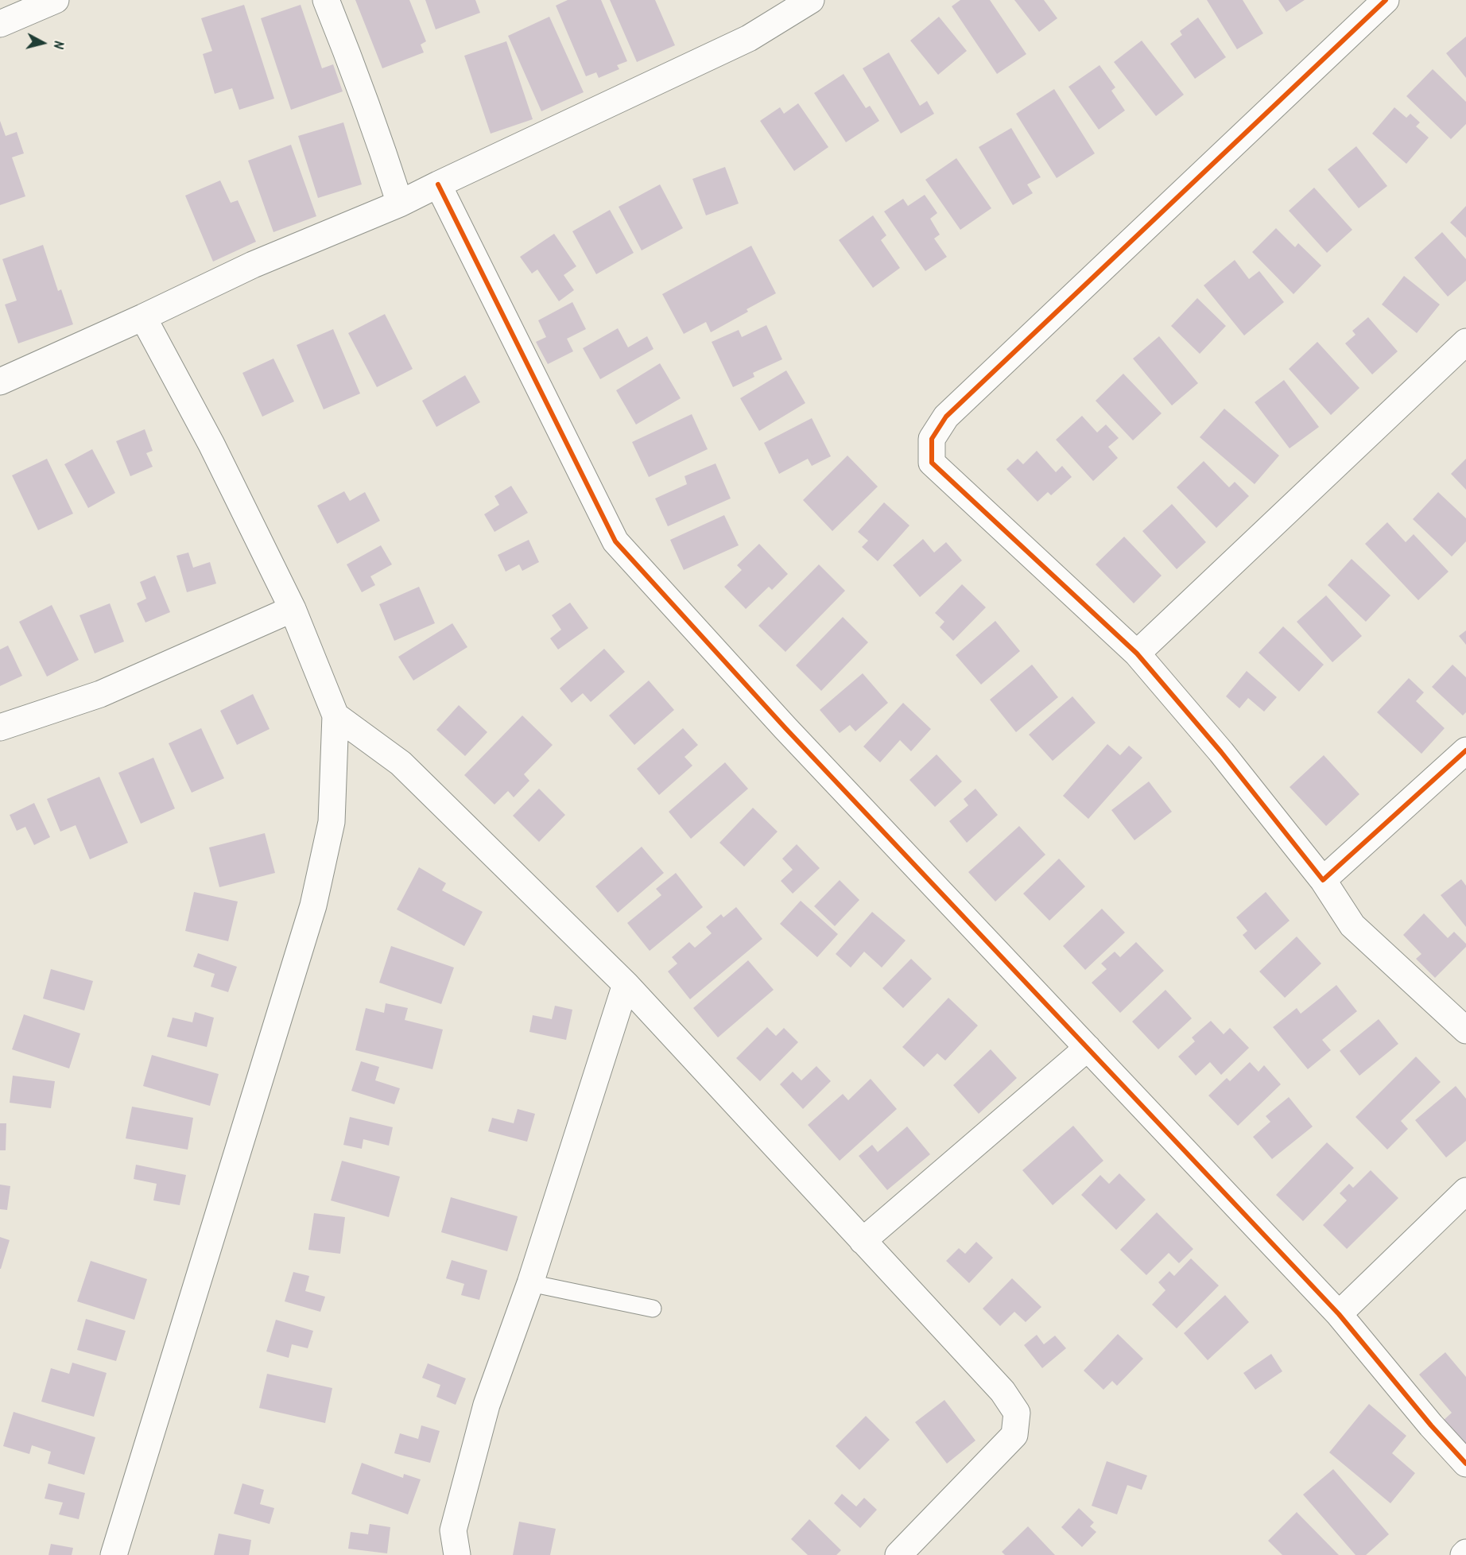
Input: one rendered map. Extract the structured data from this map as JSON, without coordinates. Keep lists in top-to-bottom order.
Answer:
{
  "north": "right"
}
